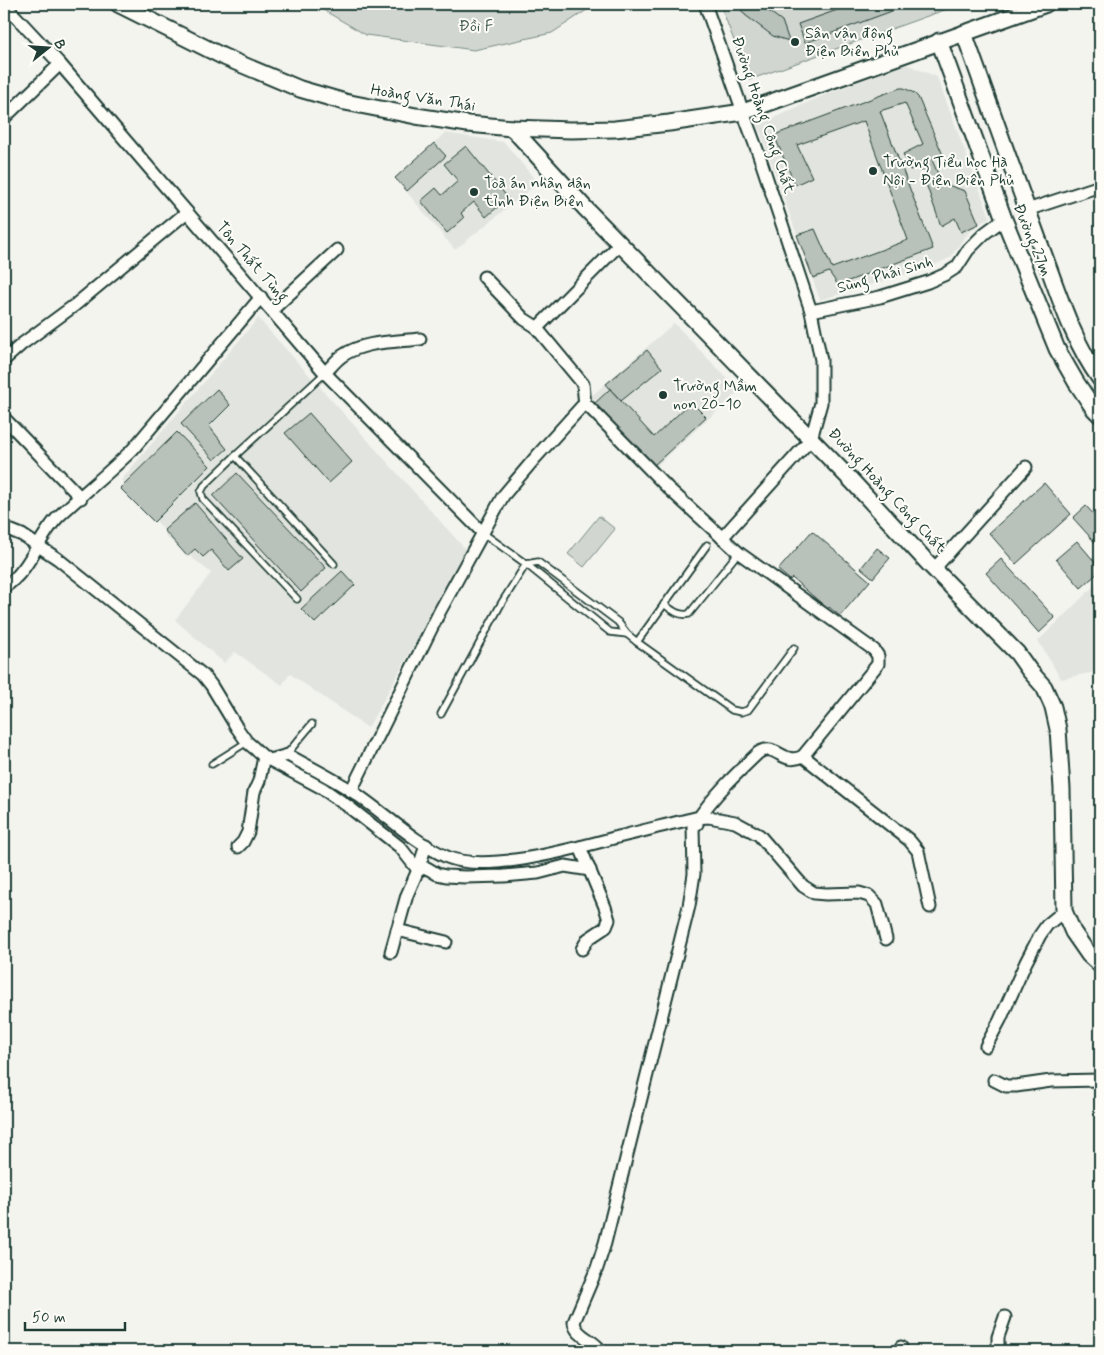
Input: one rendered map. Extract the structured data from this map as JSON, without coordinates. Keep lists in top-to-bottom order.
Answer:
{
  "streets": {
    "street": [
      "Hoàng Văn Thái",
      "Đường Hoàng Công Chất",
      "Đường 27m",
      "Tôn Thất Tùng",
      "Sùng Phái Sinh"
    ]
  },
  "crossings": [
    ["Hoàng Văn Thái", "Đường Hoàng Công Chất"],
    ["Hoàng Văn Thái", "Đường 27m"],
    ["Đường Hoàng Công Chất", "Sùng Phái Sinh"],
    ["Đường 27m", "Sùng Phái Sinh"]
  ],
  "parks": ["Đồi F"],
  "places": [
    "Sân vận động Điện Biên Phủ",
    "Trường Tiểu học Hà Nội - Điện Biên Phủ",
    "Toà án nhân dân tỉnh Điện Biên",
    "Trường Mầm non 20-10"
  ],
  "scale_bar": "50 m",
  "north": "right"
}
